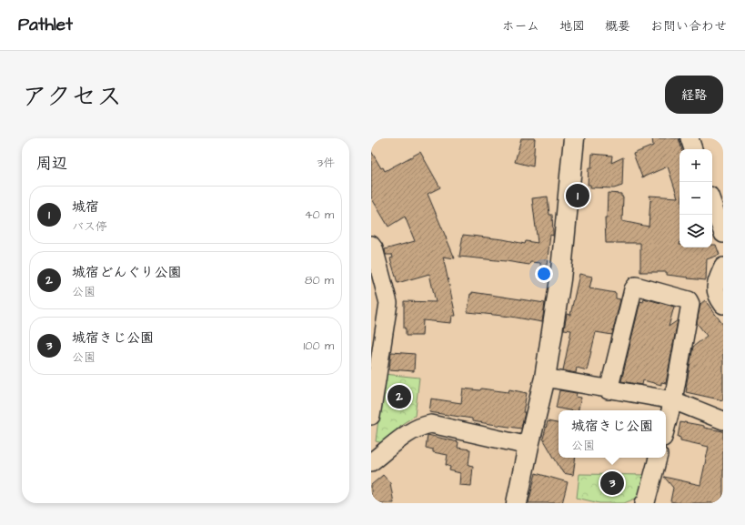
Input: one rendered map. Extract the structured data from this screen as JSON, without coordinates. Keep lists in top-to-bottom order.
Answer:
{
  "page": {
    "header": "Pathlet",
    "nav": [
      "ホーム",
      "地図",
      "概要",
      "お問い合わせ"
    ],
    "title": "アクセス",
    "buttons": "経路",
    "heading": ["周辺", "3件"],
    "map_buttons": ["+", "−"],
    "pins": ["1", "2", "3"],
    "list": [
      {
        "mark": "1",
        "name": "城宿",
        "note": "バス停",
        "value": "40 m"
      },
      {
        "mark": "2",
        "name": "城宿どんぐり公園",
        "note": "公園",
        "value": "80 m"
      },
      {
        "mark": "3",
        "name": "城宿きじ公園",
        "note": "公園",
        "value": "100 m"
      }
    ],
    "popup": ["城宿きじ公園", "公園"]
  }
}
